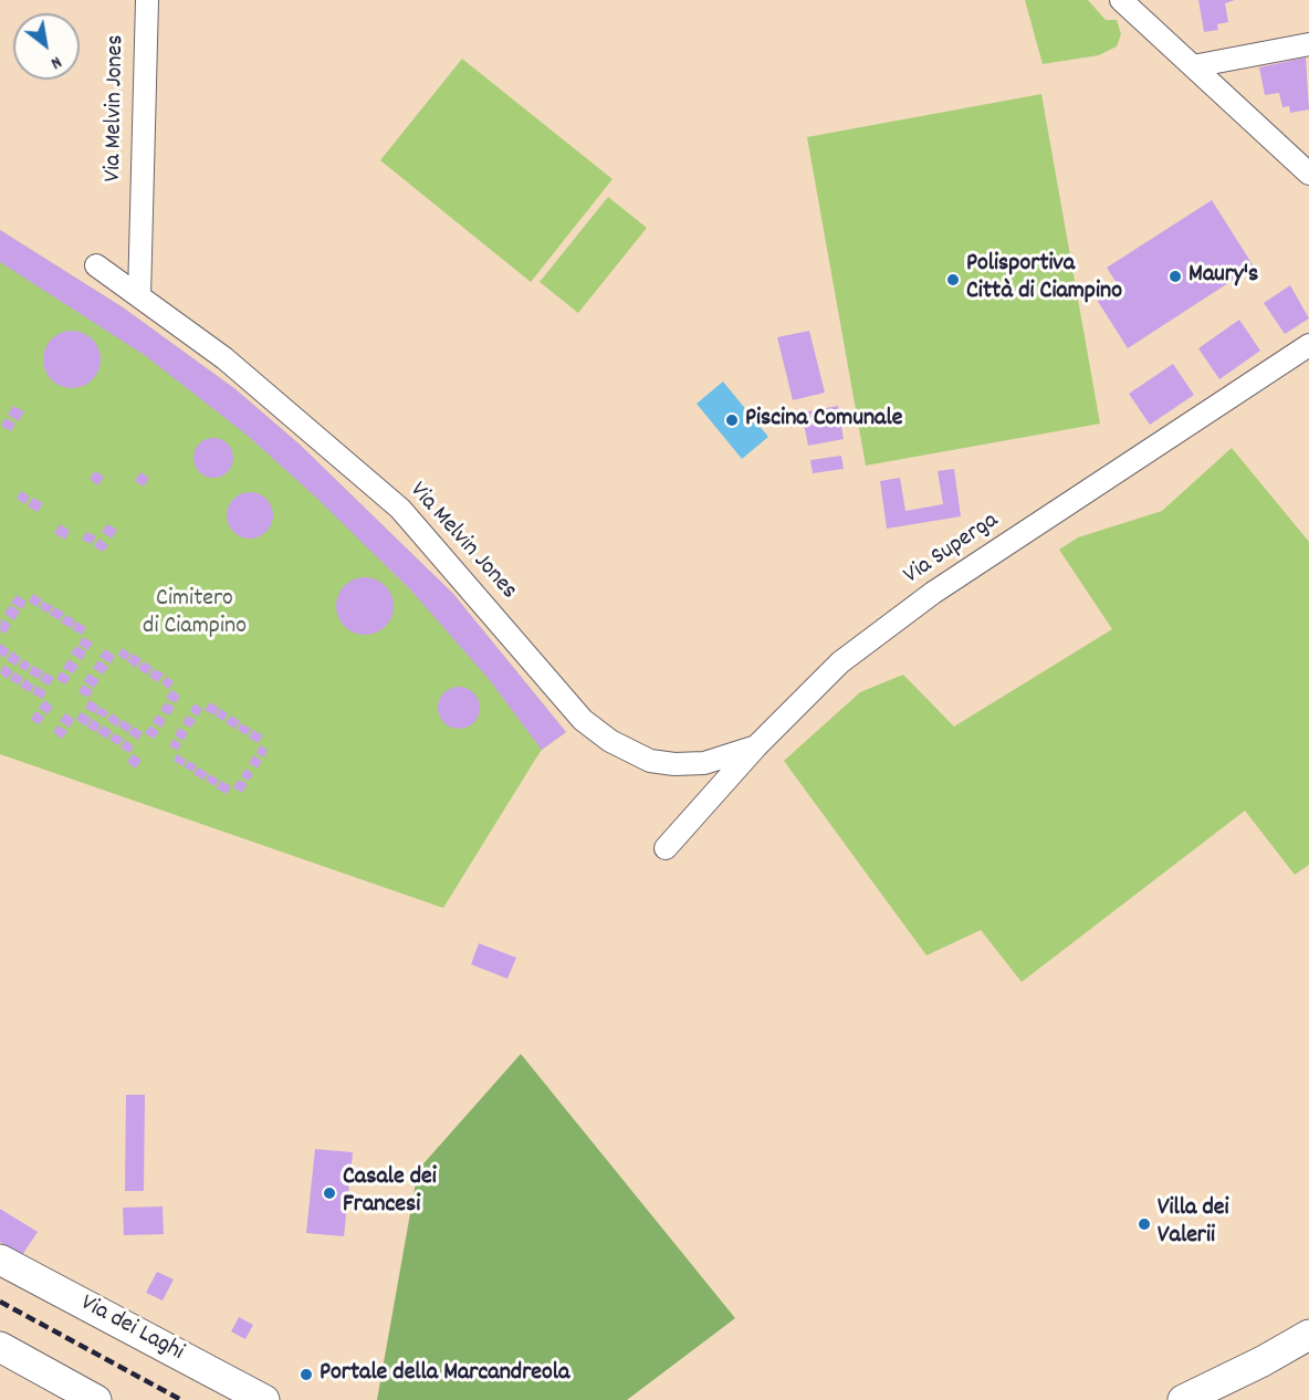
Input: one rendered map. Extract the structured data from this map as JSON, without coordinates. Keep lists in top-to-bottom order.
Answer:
{
  "streets": {
    "main road": ["Via dei Laghi"],
    "street": ["Via Melvin Jones", "Via Superga"]
  },
  "crossings": [
    ["Via Melvin Jones", "Via Superga"]
  ],
  "parks": ["Cimitero di Ciampino"],
  "places": [
    "Maury's",
    "Polisportiva Città di Ciampino",
    "Piscina Comunale",
    "Casale dei Francesi",
    "Villa dei Valerii",
    "Portale della Marcandreola"
  ],
  "north": "bottom right"
}
